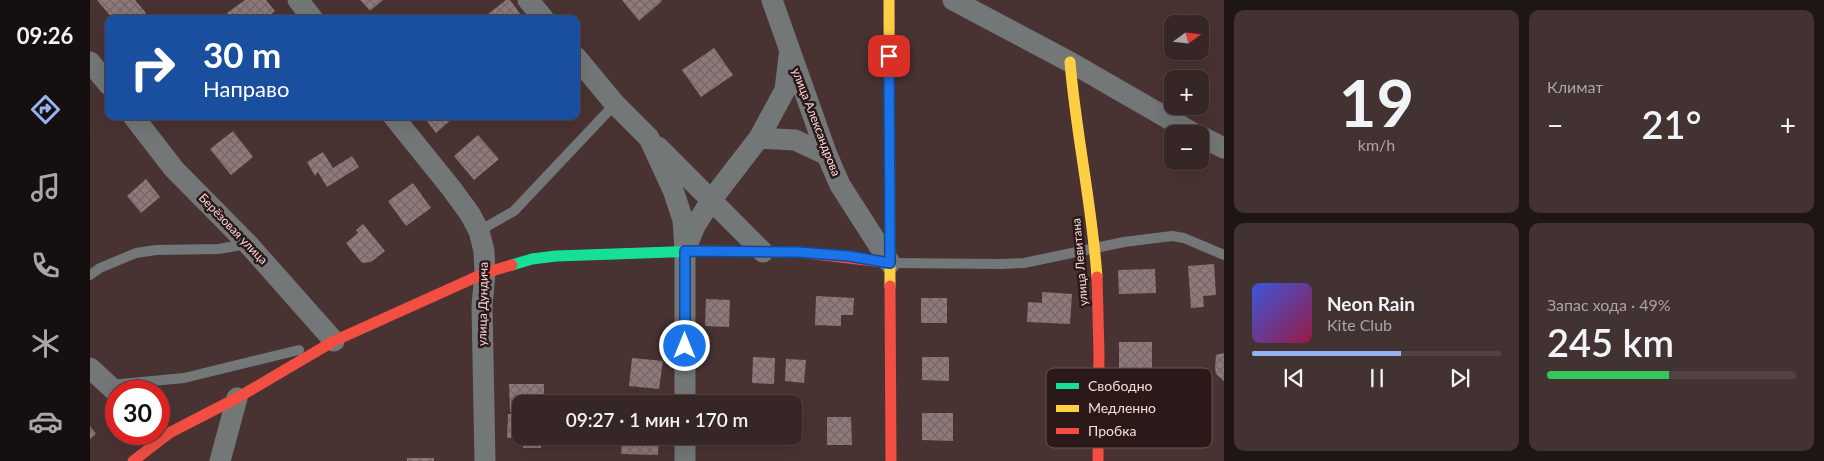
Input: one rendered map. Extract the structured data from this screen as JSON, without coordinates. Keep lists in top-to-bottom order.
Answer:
{
  "streets": {
    "street": [
      "улица Александрова",
      "Берёзовая улица",
      "улица Левитана",
      "улица Дундича"
    ]
  },
  "legend": ["Свободно", "Медленно", "Пробка"],
  "north": "right",
  "page": {
    "tabs": "09:26",
    "tile": [
      ["19", "km/h"],
      "Климат",
      ["Запас хода · 49%", "245 km"]
    ],
    "map_buttons": ["+", "−"],
    "turn": ["30 m", "Направо"],
    "heat": ["−", "21°", "+"],
    "song": ["Neon Rain", "Kite Club"],
    "limit": "30",
    "trip": "09:27 · 1 мин · 170 m"
  }
}
